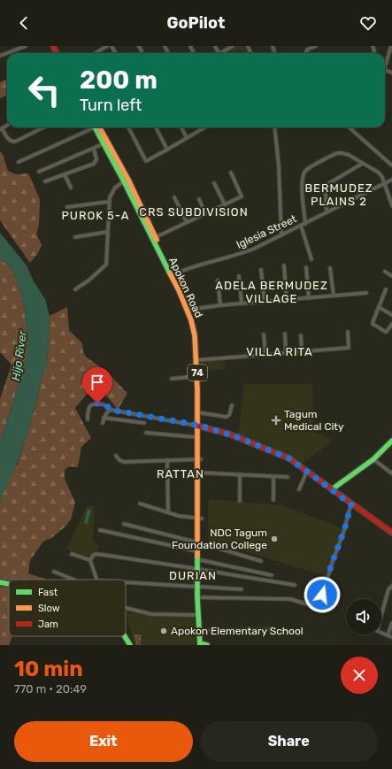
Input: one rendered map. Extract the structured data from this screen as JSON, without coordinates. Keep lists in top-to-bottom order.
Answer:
{
  "streets": {
    "main road": ["Apokon Road", "74"],
    "street": ["Iglesia Street"]
  },
  "crossings": [
    ["Iglesia Street", "Apokon Road"]
  ],
  "districts": [
    "BERMUDEZ PLAINS 2",
    "CRS SUBDIVISION",
    "PUROK 5-A",
    "ADELA BERMUDEZ VILLAGE",
    "VILLA RITA",
    "RATTAN",
    "DURIAN"
  ],
  "water": ["Hijo River"],
  "places": {
    "health": ["Tagum Medical City"],
    "other": ["NDC Tagum Foundation College", "Apokon Elementary School"]
  },
  "legend": ["Fast", "Slow", "Jam"],
  "page": {
    "header": "GoPilot",
    "turn": ["200 m", "Turn left"],
    "heading": ["10 min", "770 m · 20:49"],
    "buttons": ["Exit", "Share"]
  }
}
